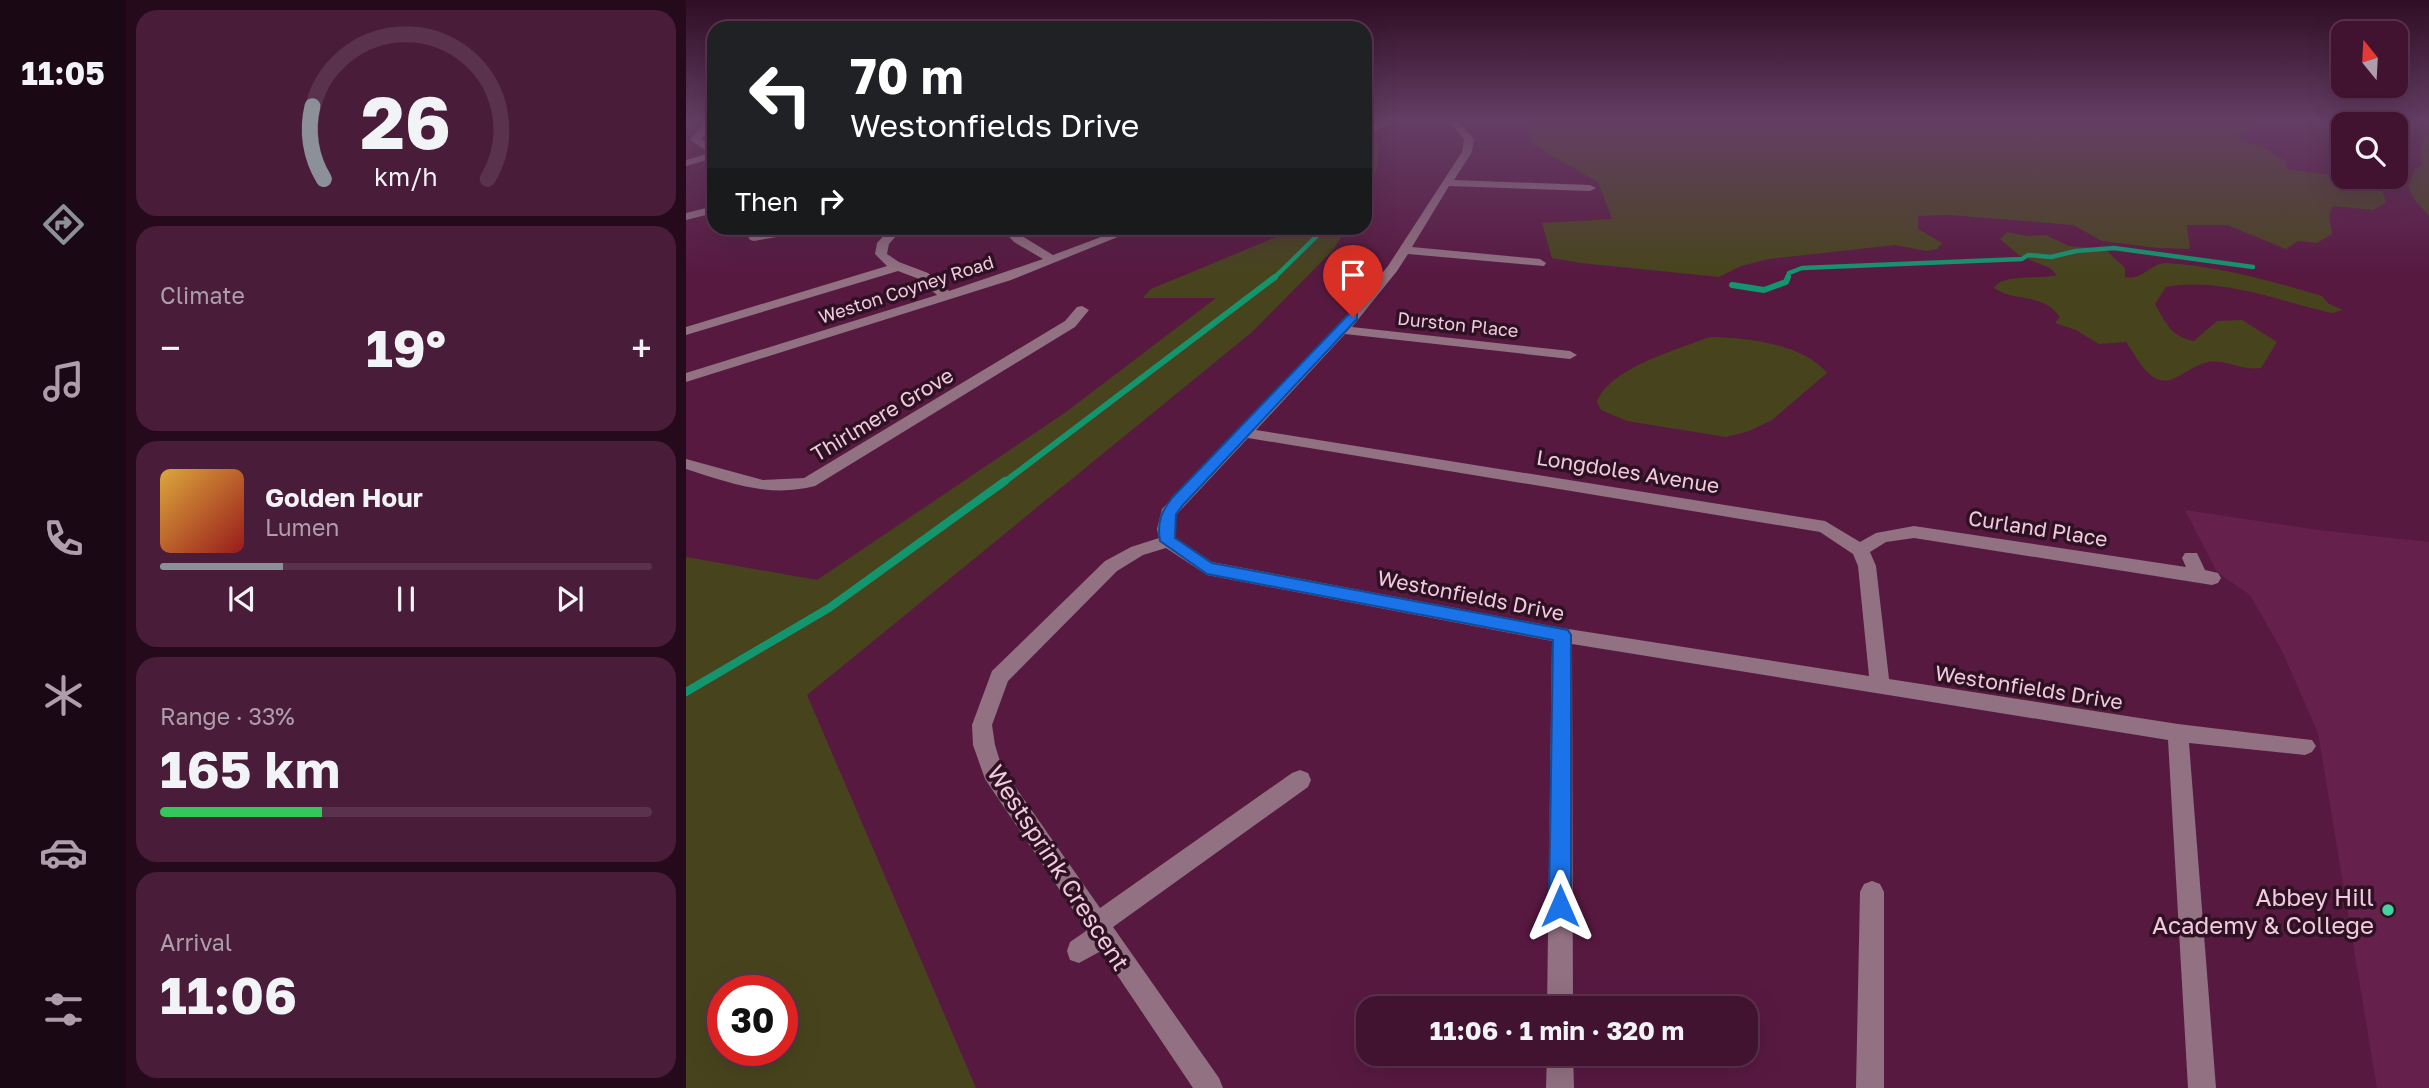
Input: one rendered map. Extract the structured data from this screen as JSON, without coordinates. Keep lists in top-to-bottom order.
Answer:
{
  "streets": {
    "street": [
      "Weston Coyney Road",
      "Durston Place",
      "Thirlmere Grove",
      "Longdoles Avenue",
      "Curland Place",
      "Westonfields Drive",
      "Westsprink Crescent"
    ]
  },
  "crossings": [
    ["Longdoles Avenue", "Curland Place"],
    ["Westonfields Drive", "Westsprink Crescent"]
  ],
  "places": ["Abbey Hill Academy & College"],
  "north": "top",
  "page": {
    "tabs": "11:05",
    "turn": ["70 m", "Westonfields Drive"],
    "then": "Then",
    "tile": [
      "Climate",
      ["Range · 33%", "165 km"],
      ["Arrival", "11:06"]
    ],
    "heat": ["−", "19°", "+"],
    "song": ["Golden Hour", "Lumen"],
    "limit": "30",
    "trip": "11:06 · 1 min · 320 m",
    "gauge": ["26", "km/h"]
  }
}
